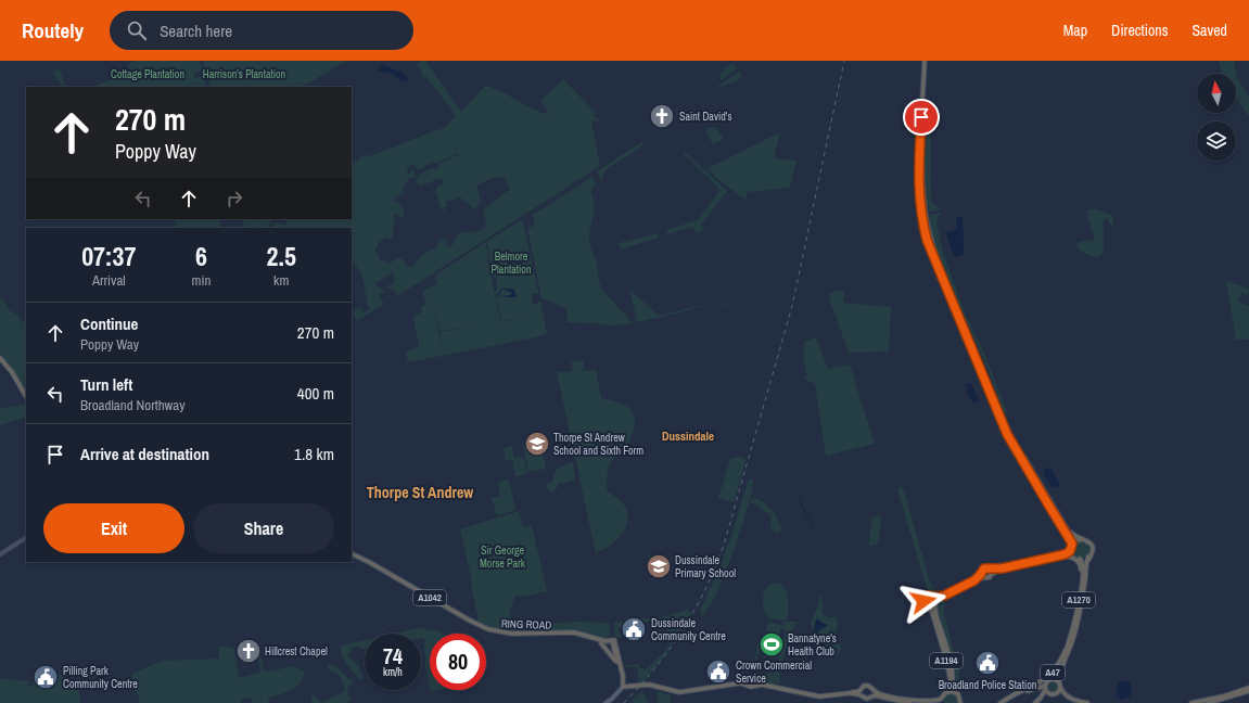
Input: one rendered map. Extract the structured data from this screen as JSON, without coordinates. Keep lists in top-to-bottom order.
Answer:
{
  "streets": {
    "highway": [
      "A1042",
      "A1270",
      "RING ROAD",
      "A1194",
      "A47"
    ]
  },
  "crossings": [
    ["A1042", "RING ROAD"],
    ["A1270", "A47"]
  ],
  "districts": ["Dussindale", "Thorpe St Andrew"],
  "parks": [
    "Cottage Plantation",
    "Harrison's Plantation",
    "Belmore Plantation",
    "Sir George Morse Park"
  ],
  "places": {
    "church": ["Saint David's", "Hillcrest Chapel"],
    "school or university": ["Thorpe St Andrew School and Sixth Form", "Dussindale Primary School"],
    "public building": [
      "Dussindale Community Centre",
      "Broadland Police Station",
      "Crown Commercial Service",
      "Pilling Park Community Centre"
    ],
    "sports": ["Bannatyne's Health Club"]
  },
  "north": "top",
  "page": {
    "header": "Routely",
    "search": "Search here",
    "nav": ["Map", "Directions", "Saved"],
    "turn": ["270 m", "Poppy Way"],
    "eta": [
      "07:37",
      "Arrival",
      "6",
      "min",
      "2.5",
      "km"
    ],
    "list": [
      {
        "name": "Continue",
        "note": "Poppy Way",
        "value": "270 m"
      },
      {
        "name": "Turn left",
        "note": "Broadland Northway",
        "value": "400 m"
      },
      {
        "name": "Arrive at destination",
        "value": "1.8 km"
      }
    ],
    "buttons": ["Exit", "Share"],
    "speed": "74 km/h",
    "limit": "80"
  }
}
